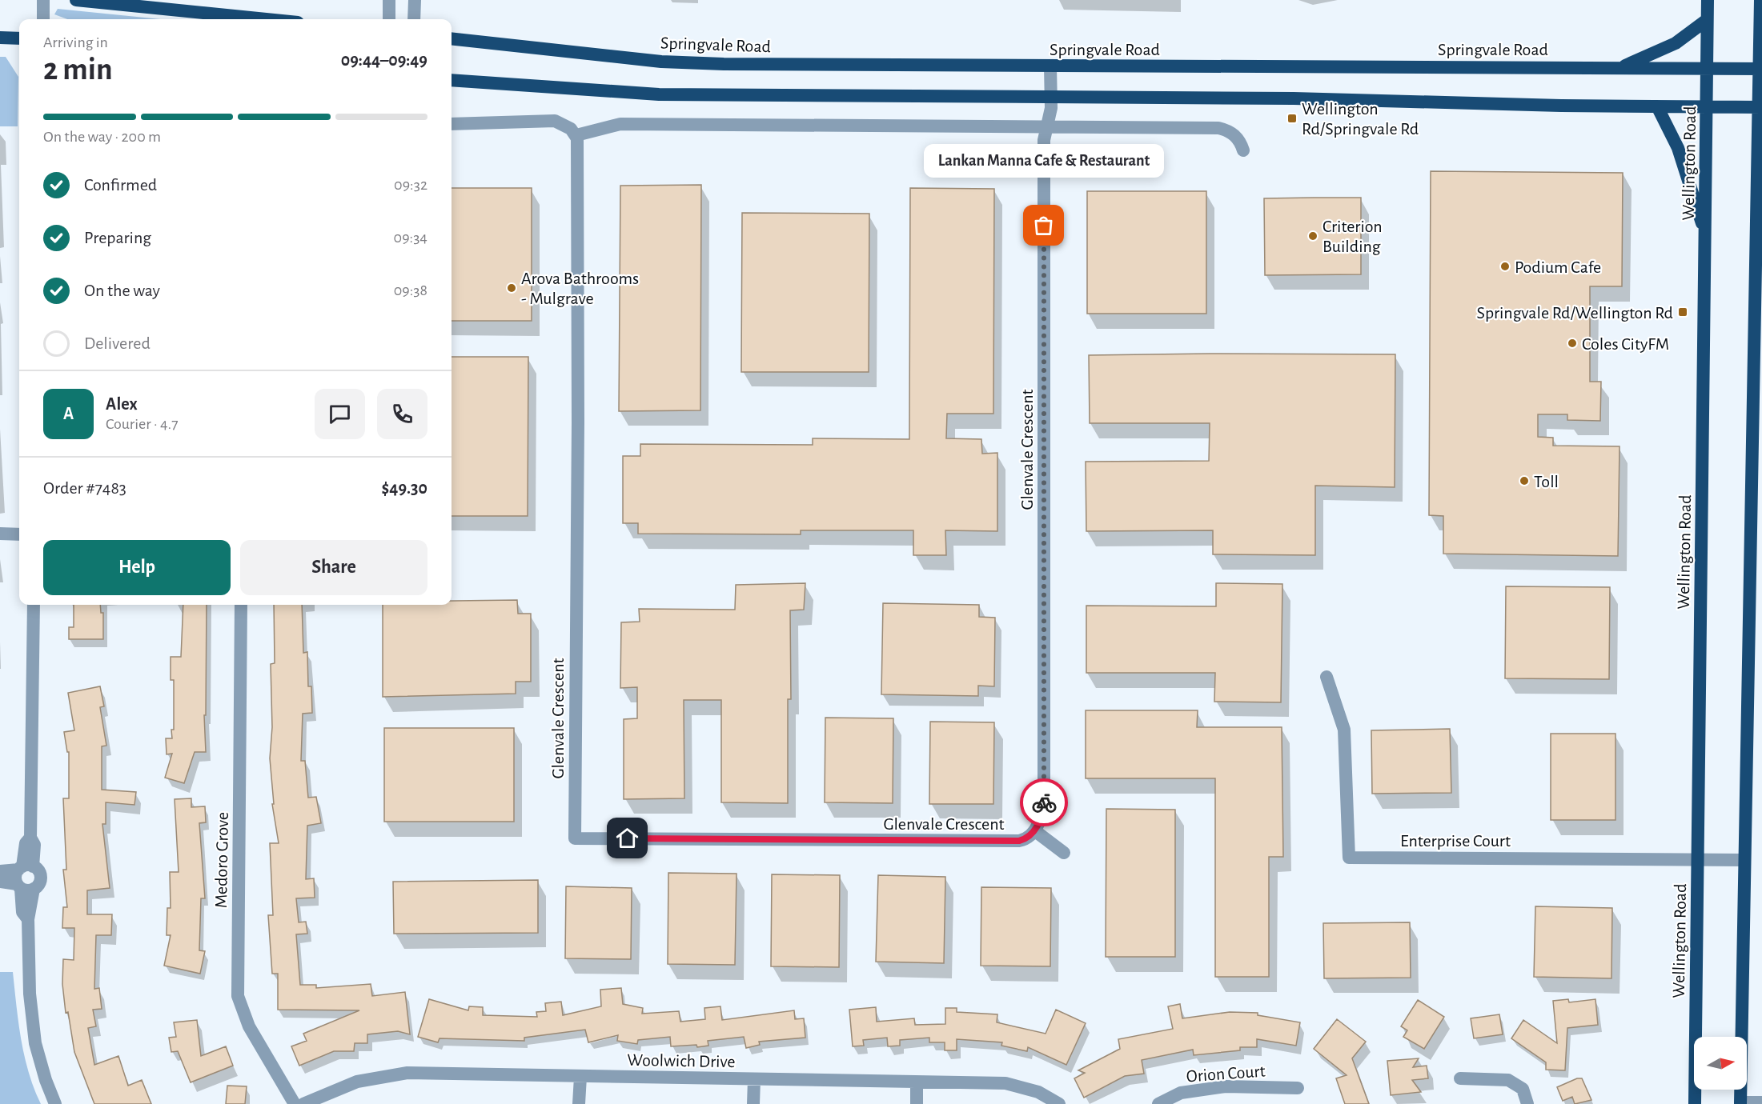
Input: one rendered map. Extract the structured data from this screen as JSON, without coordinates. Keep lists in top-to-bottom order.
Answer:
{
  "streets": {
    "highway": ["Springvale Road", "Wellington Road"],
    "street": [
      "Glenvale Crescent",
      "Enterprise Court",
      "Medoro Grove",
      "Woolwich Drive",
      "Orion Court"
    ]
  },
  "crossings": [
    ["Springvale Road", "Wellington Road"],
    ["Springvale Road", "Glenvale Crescent"],
    ["Wellington Road", "Enterprise Court"]
  ],
  "places": {
    "transit": ["Wellington Rd/Springvale Rd", "Springvale Rd/Wellington Rd"],
    "other": [
      "Lankan Manna Cafe & Restaurant",
      "Criterion Building",
      "Podium Cafe",
      "Arova Bathrooms - Mulgrave",
      "Coles CityFM",
      "Toll"
    ]
  },
  "north": "right",
  "page": {
    "heading": ["2 min", "Arriving in", "09:44–09:49"],
    "panel": [
      "Alex",
      "Courier · 4.7",
      "Order #7483",
      "$49.30"
    ],
    "bar": "On the way · 200 m",
    "bubble": "Lankan Manna Cafe & Restaurant",
    "list": [
      ["Confirmed", "09:32"],
      ["Preparing", "09:34"],
      ["On the way", "09:38"],
      "Delivered"
    ],
    "round": "A",
    "buttons": ["Help", "Share"]
  }
}
